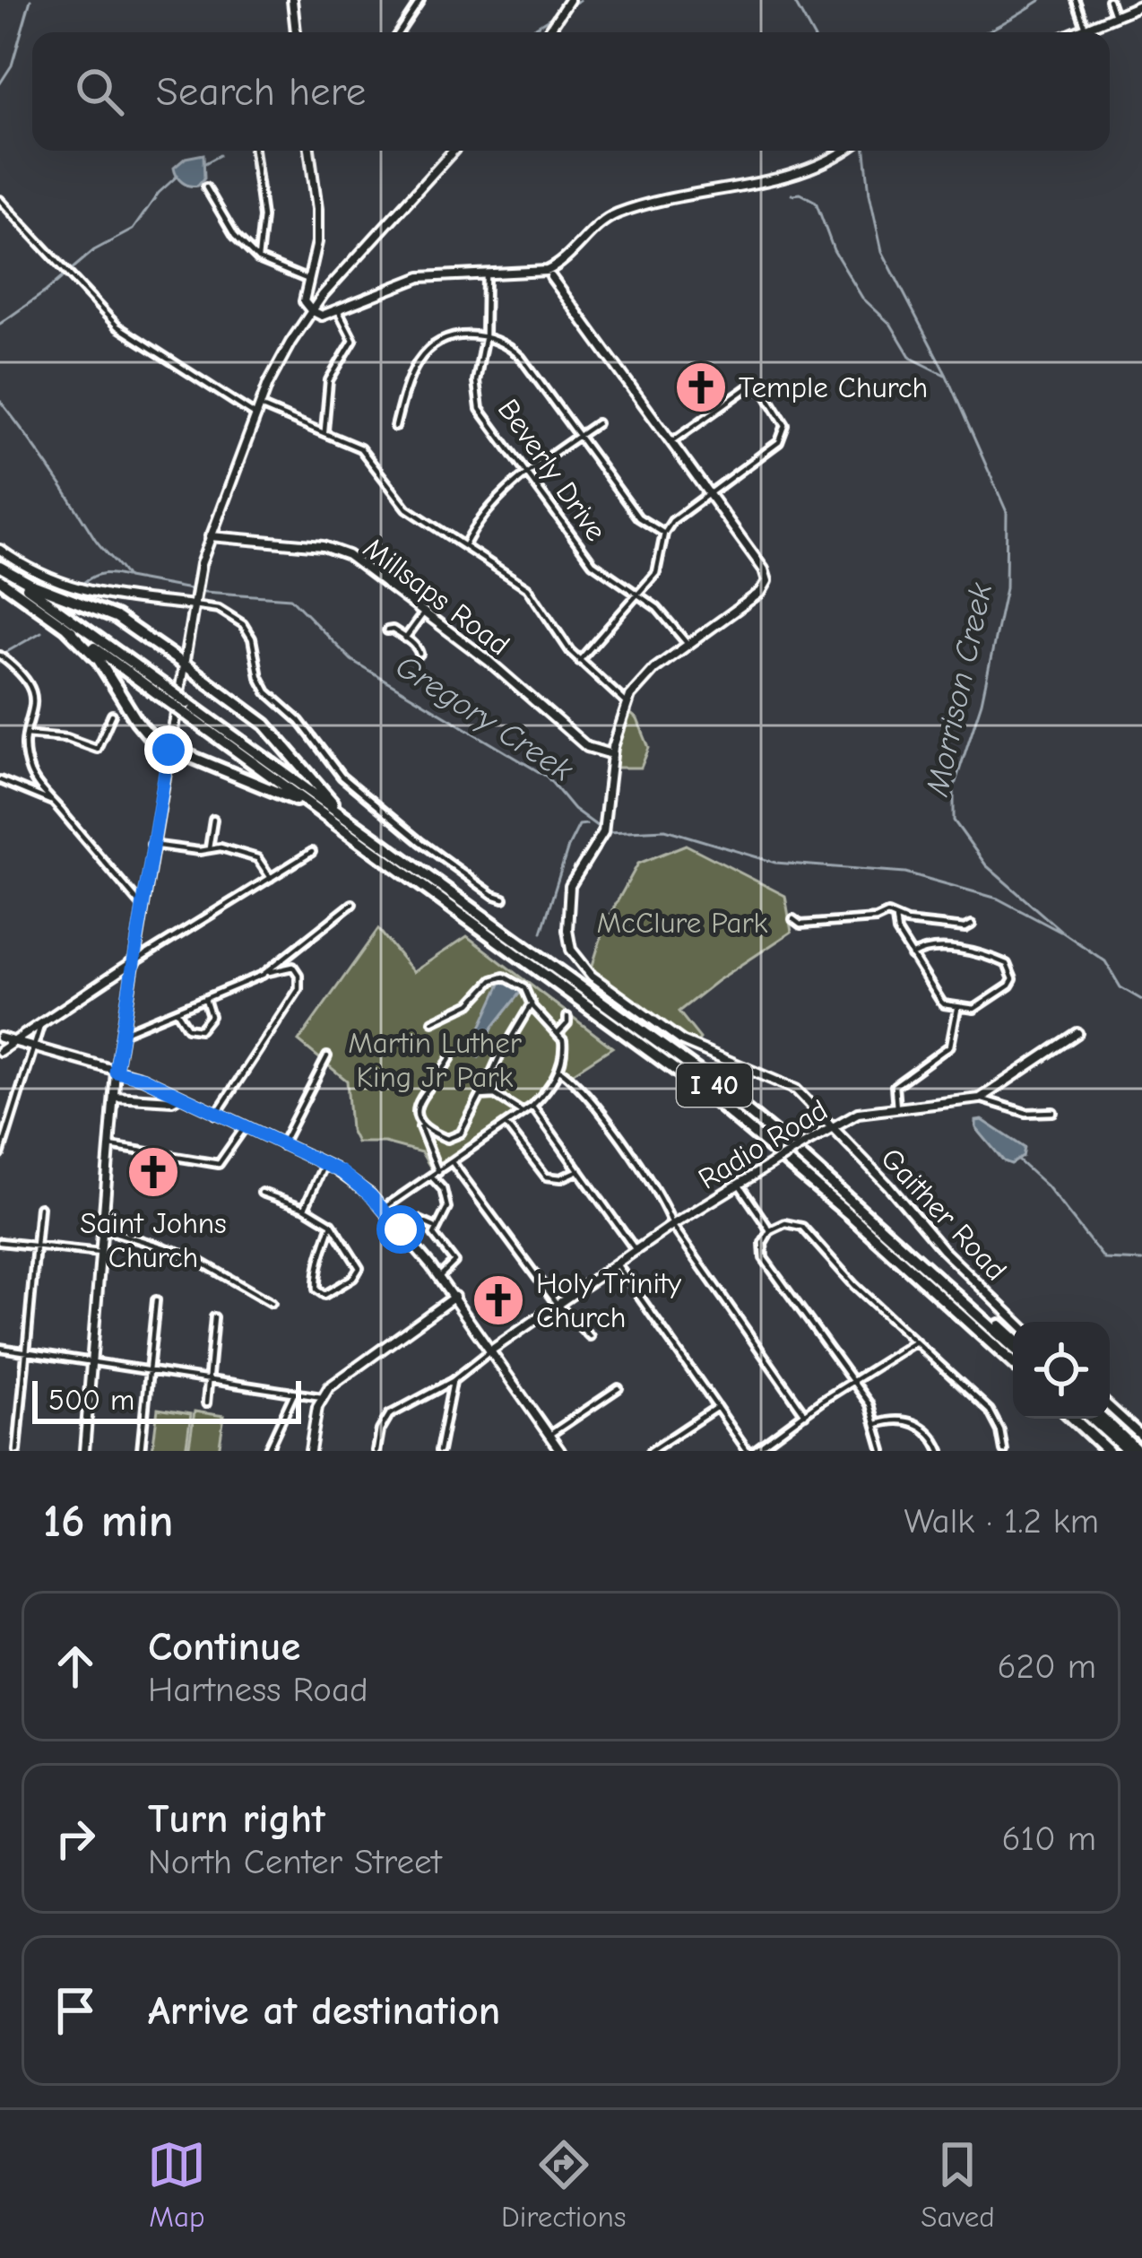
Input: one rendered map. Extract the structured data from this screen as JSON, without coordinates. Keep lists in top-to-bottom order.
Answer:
{
  "streets": {
    "highway": ["I 40"],
    "street": [
      "Beverly Drive",
      "Millsaps Road",
      "Radio Road",
      "Gaither Road"
    ]
  },
  "crossings": [
    ["Millsaps Road", "Gaither Road"],
    ["Radio Road", "Gaither Road"]
  ],
  "water": ["Morrison Creek", "Gregory Creek"],
  "parks": ["McClure Park", "Martin Luther King Jr Park"],
  "places": {
    "church": ["Temple Church", "Saint Johns Church", "Holy Trinity Church"]
  },
  "scale_bar": "500 m",
  "page": {
    "search": "Search here",
    "scale": "500 m",
    "heading": ["16 min", "Walk · 1.2 km"],
    "list": [
      ["Continue", "Hartness Road", "620 m"],
      ["Turn right", "North Center Street", "610 m"],
      "Arrive at destination"
    ],
    "nav": ["Map", "Directions", "Saved"]
  }
}
